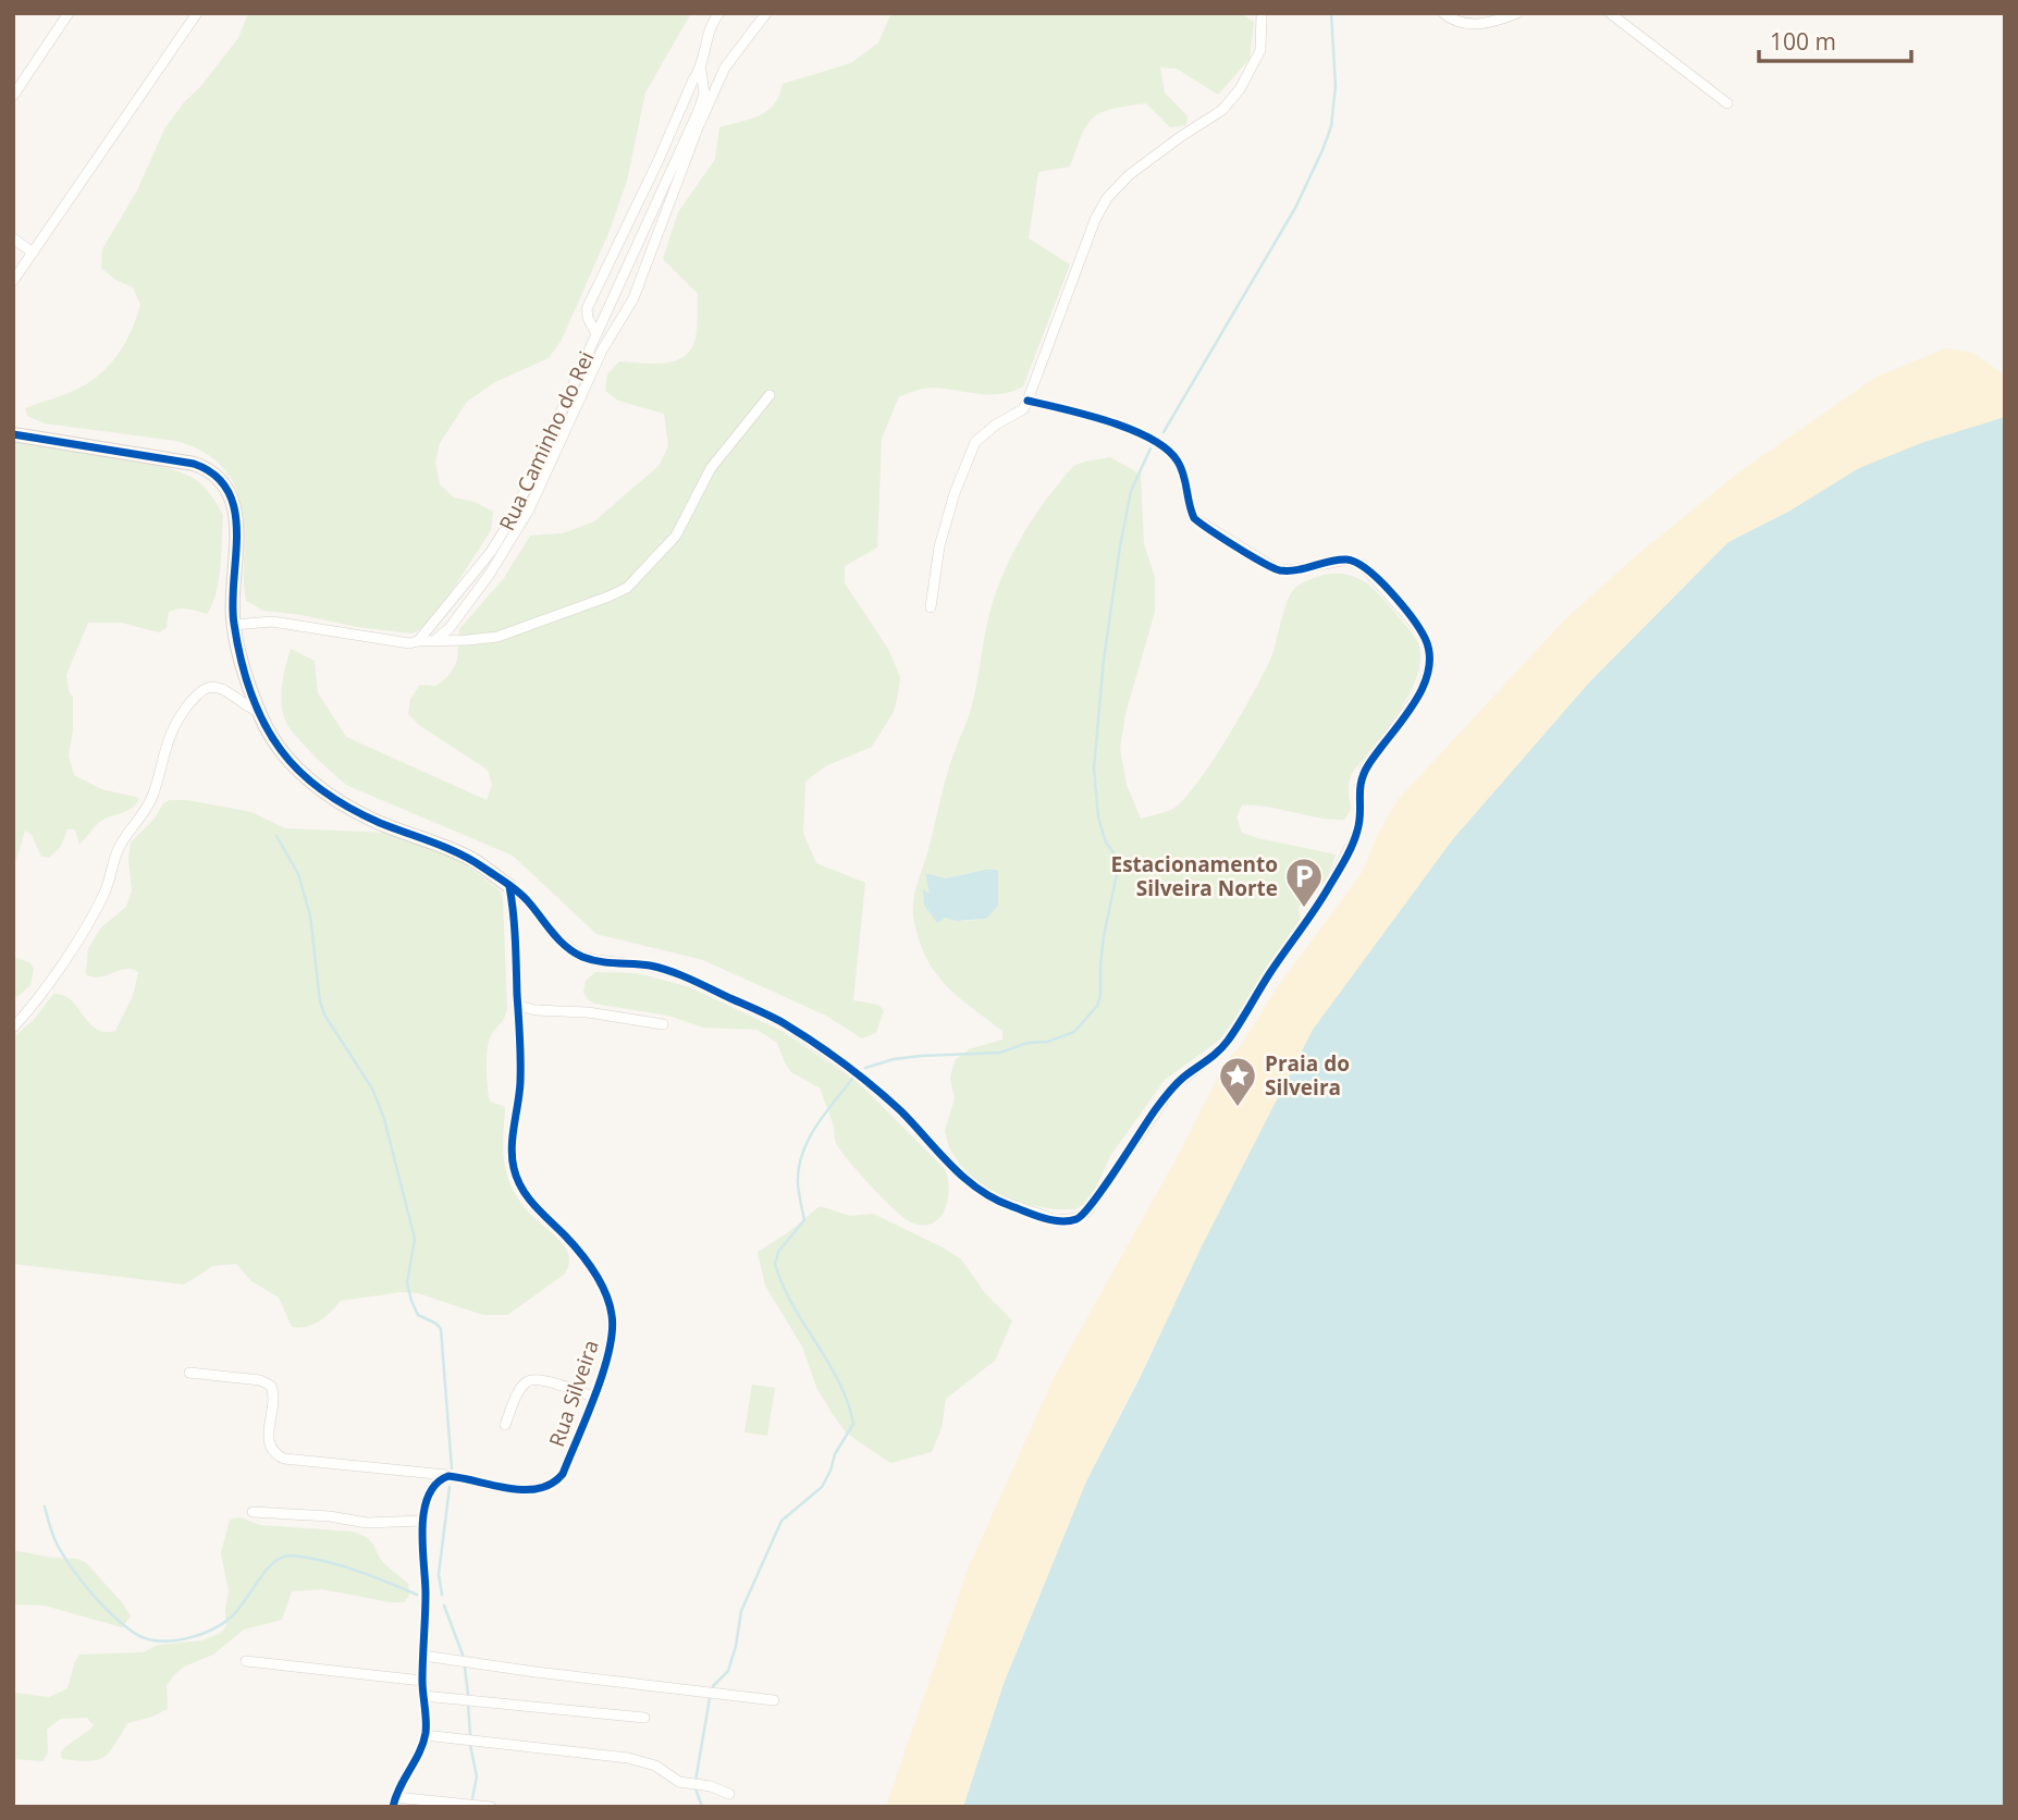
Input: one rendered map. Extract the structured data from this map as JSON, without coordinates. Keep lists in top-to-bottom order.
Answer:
{
  "streets": {
    "street": ["Rua Caminho do Rei", "Rua Silveira"]
  },
  "places": {
    "parking": ["Estacionamento Silveira Norte"],
    "place": ["Praia do Silveira"]
  },
  "scale_bar": "100 m"
}
